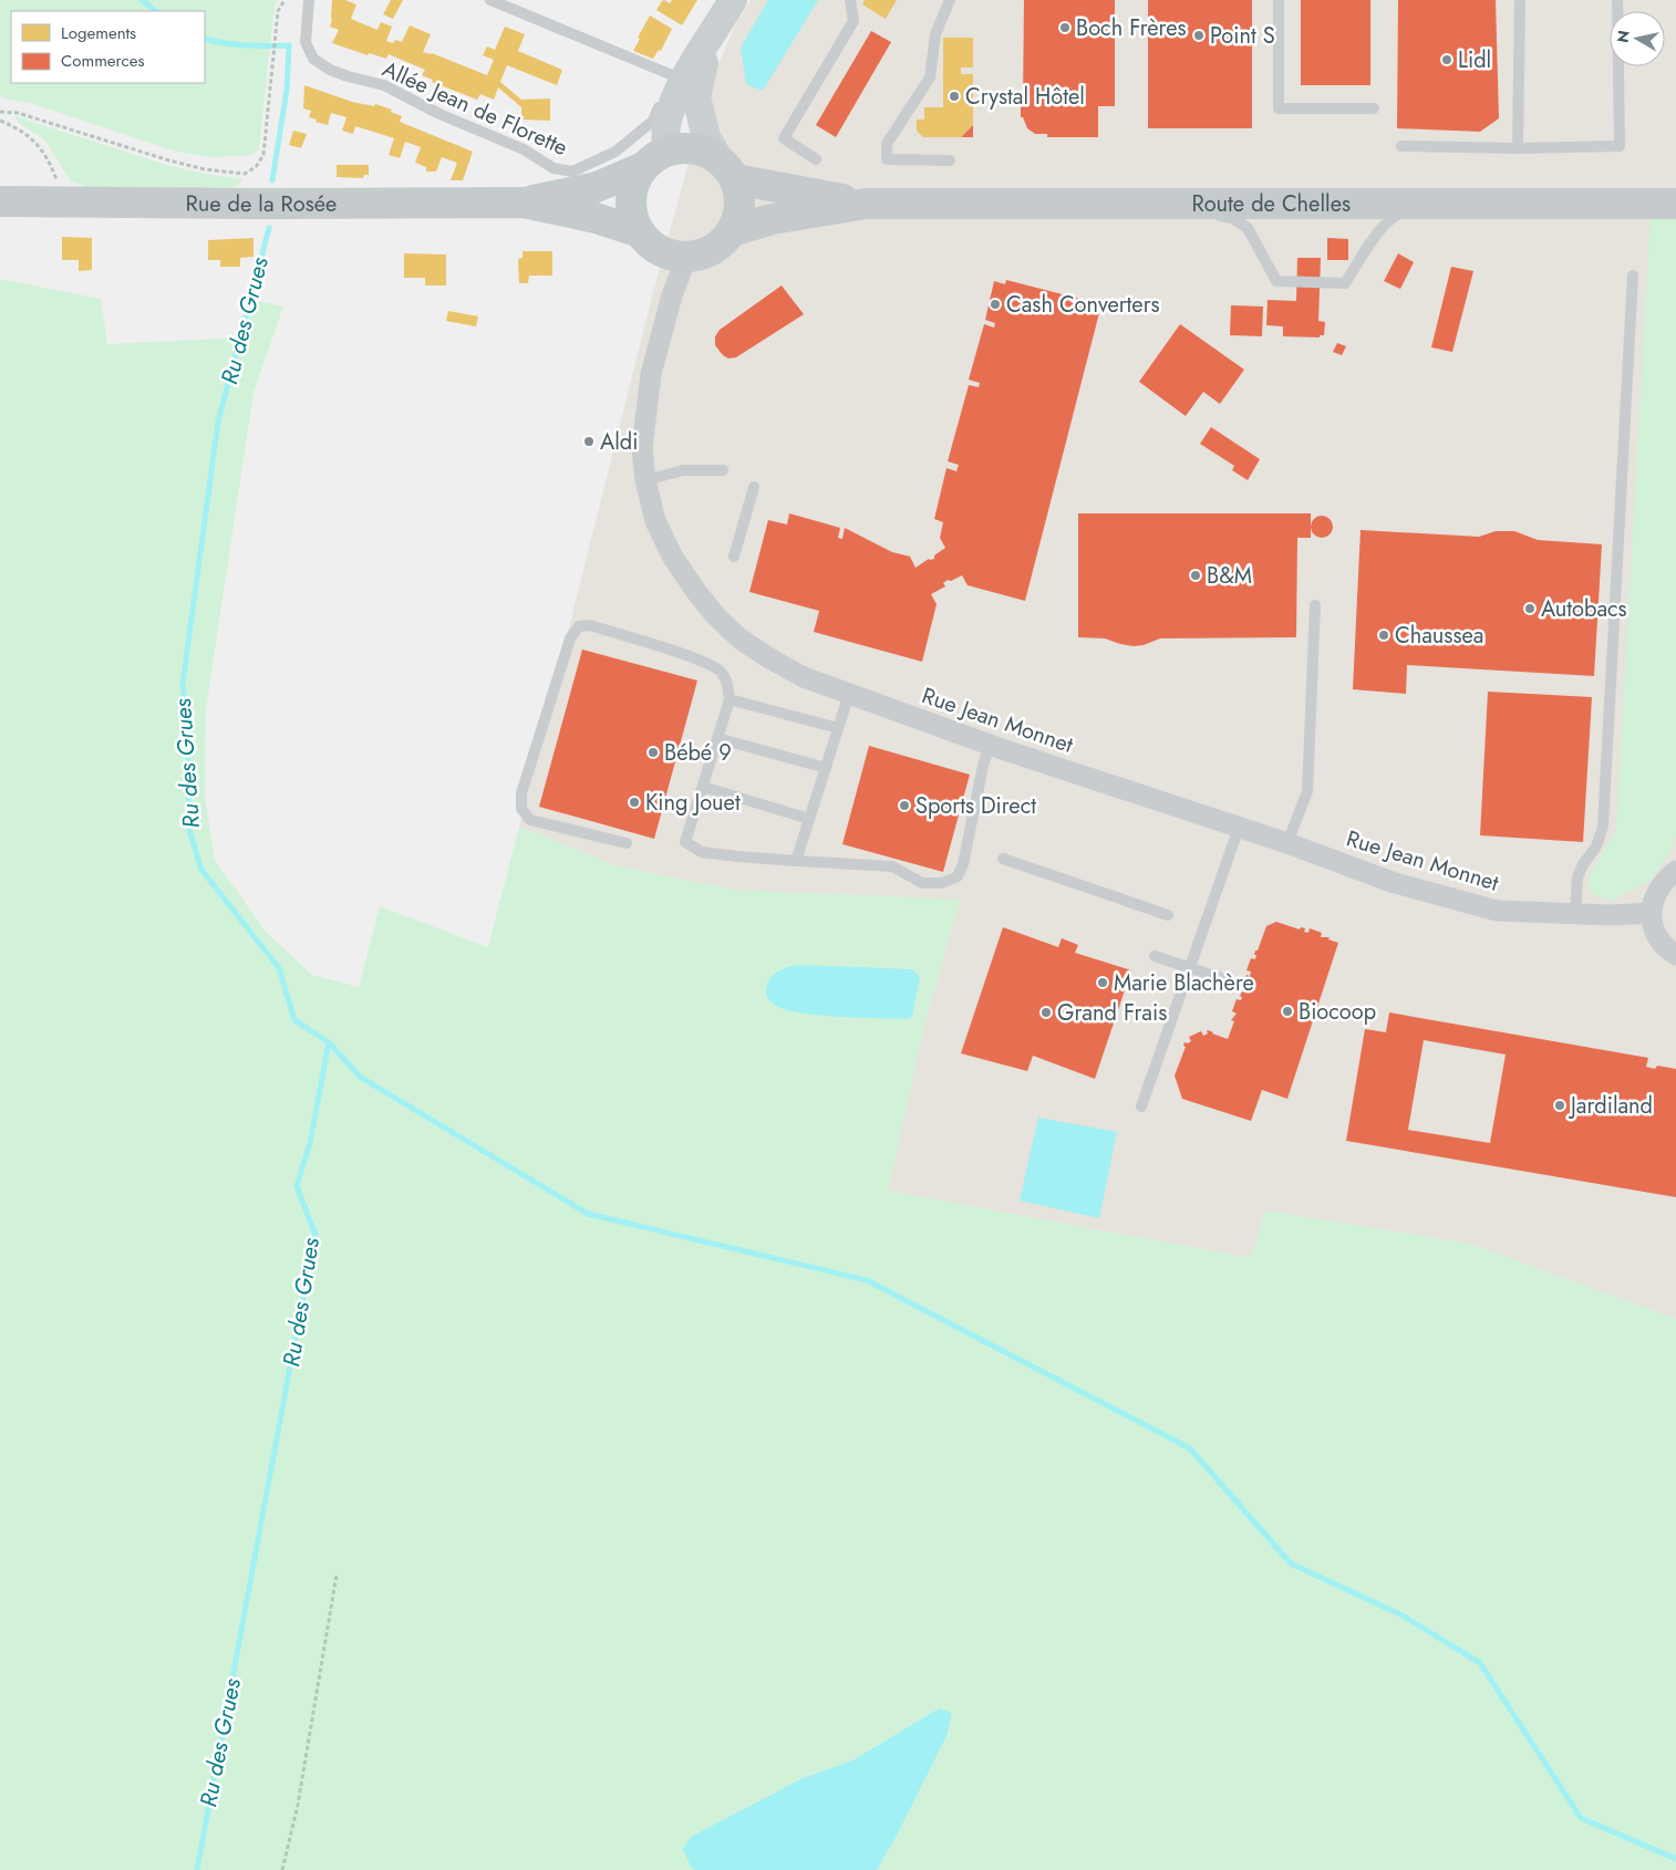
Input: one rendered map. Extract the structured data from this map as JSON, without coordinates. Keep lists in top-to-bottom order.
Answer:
{
  "streets": {
    "main road": ["Rue de la Rosée", "Route de Chelles"],
    "street": ["Rue Jean Monnet"],
    "lane": ["Allée Jean de Florette"]
  },
  "crossings": [
    ["Rue de la Rosée", "Rue Jean Monnet"]
  ],
  "water": ["Ru des Grues"],
  "places": [
    "Boch Frères",
    "Point S",
    "Lidl",
    "Crystal Hôtel",
    "Cash Converters",
    "Aldi",
    "B&M",
    "Autobacs",
    "Chaussea",
    "Bébé 9",
    "King Jouet",
    "Sports Direct",
    "Marie Blachère",
    "Biocoop",
    "Grand Frais",
    "Jardiland"
  ],
  "legend": ["Logements", "Commerces"],
  "north": "left"
}
